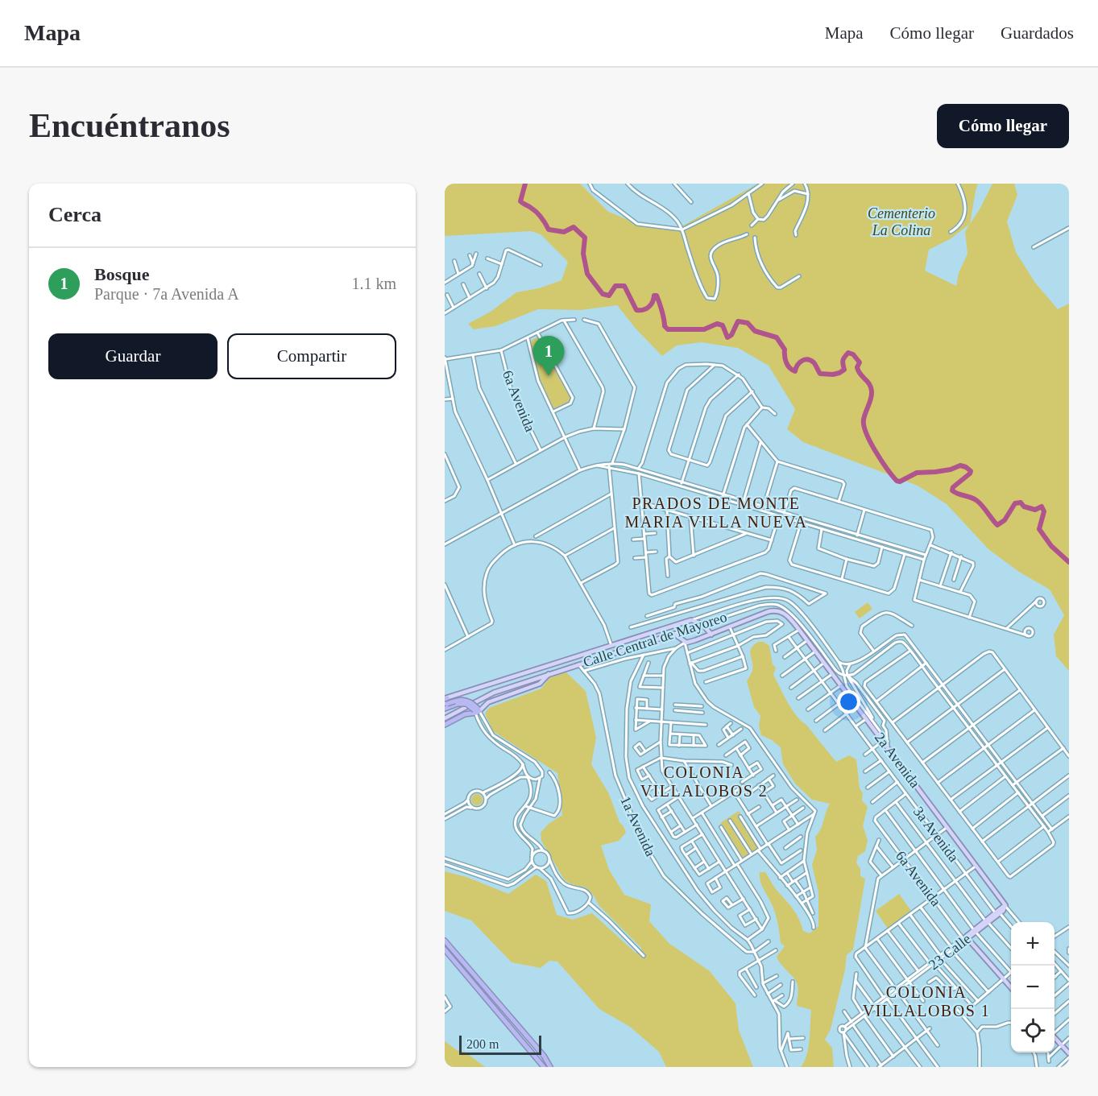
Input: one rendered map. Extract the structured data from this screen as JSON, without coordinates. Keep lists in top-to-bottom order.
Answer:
{
  "streets": {
    "main road": [
      "6a Avenida",
      "Calle Central de Mayoreo",
      "2a Avenida",
      "23 Calle"
    ],
    "street": ["1a Avenida", "3a Avenida"]
  },
  "crossings": [
    ["6a Avenida", "23 Calle"],
    ["Calle Central de Mayoreo", "1a Avenida"],
    ["2a Avenida", "23 Calle"],
    ["3a Avenida", "23 Calle"]
  ],
  "districts": ["PRADOS DE MONTE MARIA VILLA NUEVA", "COLONIA VILLALOBOS 2", "COLONIA VILLALOBOS 1"],
  "parks": ["Cementerio La Colina"],
  "scale_bar": "200 m",
  "page": {
    "header": "Mapa",
    "nav": ["Mapa", "Cómo llegar", "Guardados"],
    "buttons": [
      "Cómo llegar",
      ["Guardar", "Compartir"]
    ],
    "title": "Encuéntranos",
    "heading": "Cerca",
    "list": [
      {
        "mark": "1",
        "name": "Bosque",
        "note": "Parque · 7a Avenida A",
        "value": "1.1 km"
      }
    ],
    "pins": "1",
    "map_buttons": ["+", "−"],
    "scale": "200 m"
  }
}
